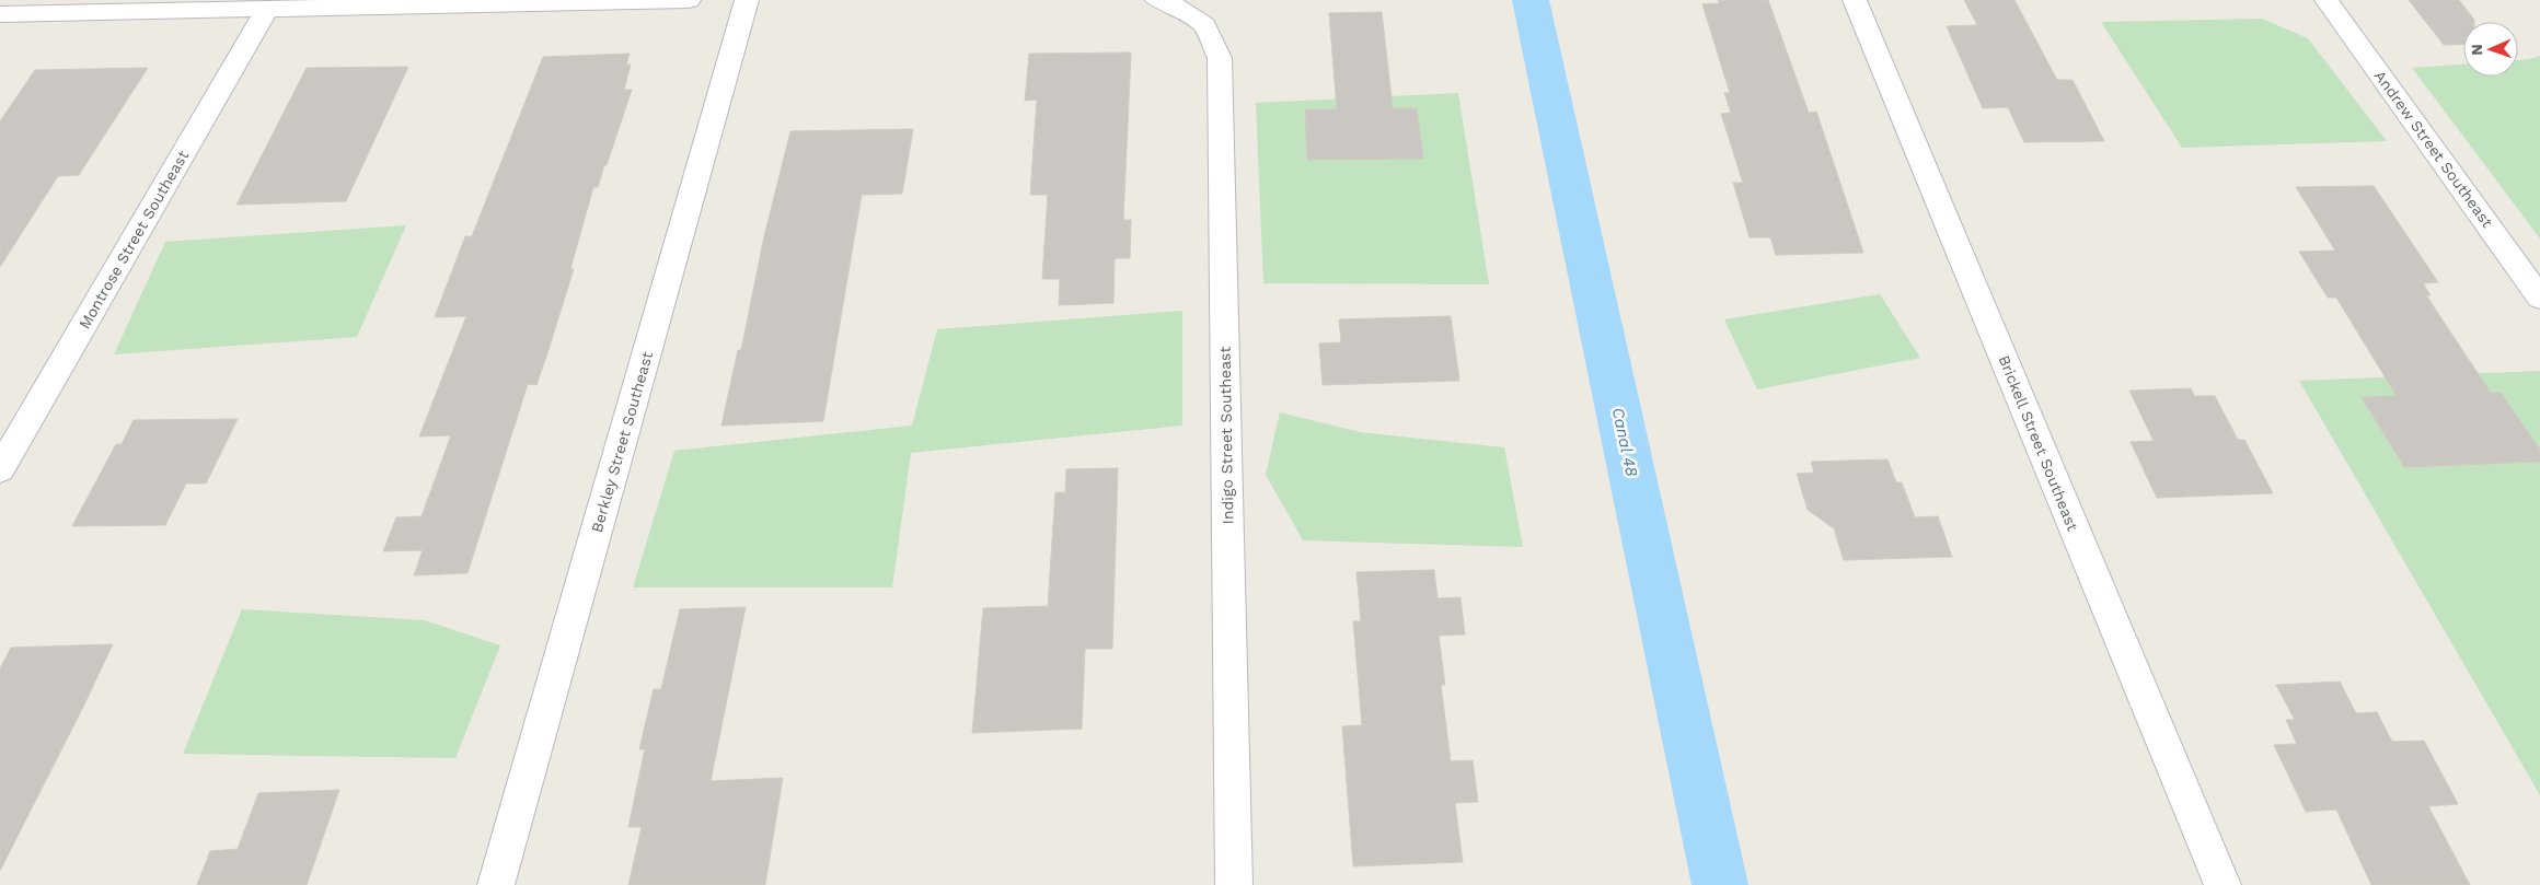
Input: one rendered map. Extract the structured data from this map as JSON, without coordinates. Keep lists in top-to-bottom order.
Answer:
{
  "streets": {
    "street": [
      "Andrew Street Southeast",
      "Montrose Street Southeast",
      "Indigo Street Southeast",
      "Berkley Street Southeast",
      "Brickell Street Southeast"
    ]
  },
  "water": ["Canal 48"],
  "north": "left"
}
